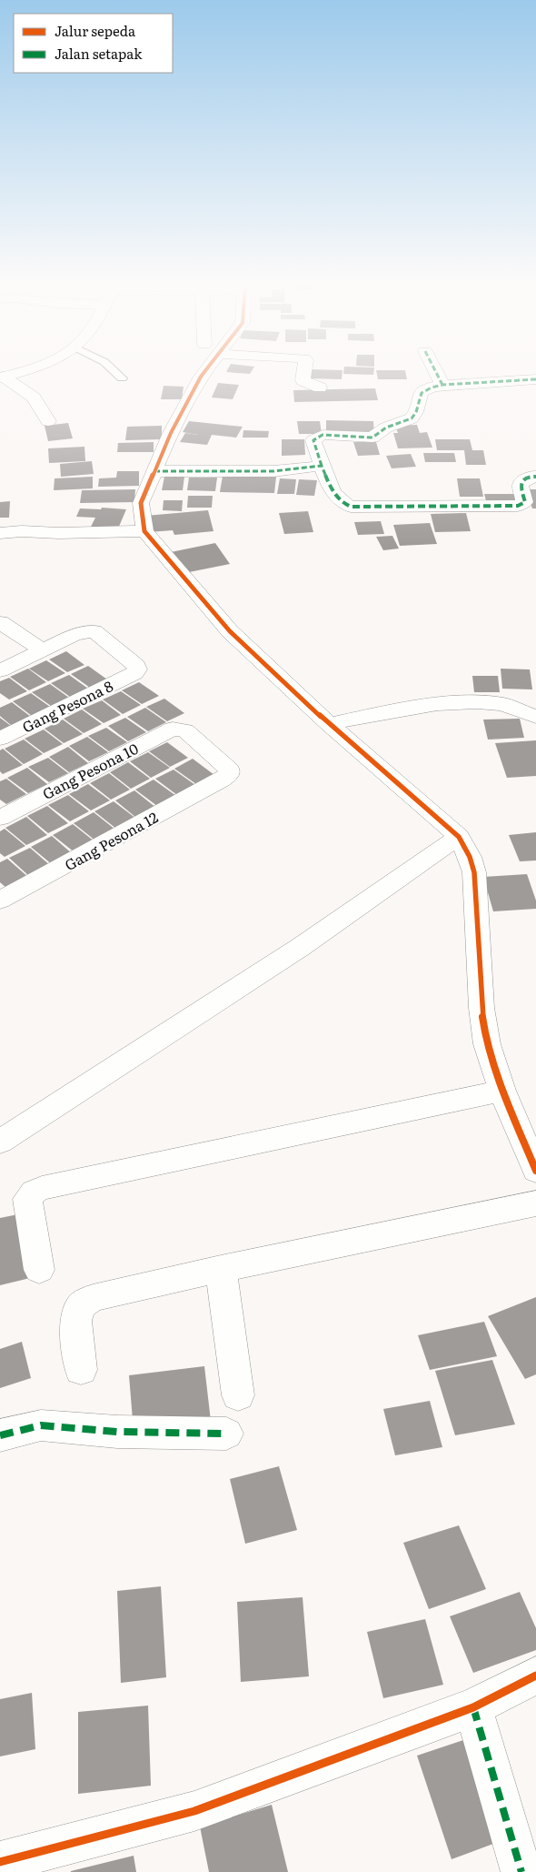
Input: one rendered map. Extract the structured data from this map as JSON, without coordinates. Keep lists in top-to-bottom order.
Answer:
{
  "streets": {
    "street": ["Gang Pesona 8", "Gang Pesona 10", "Gang Pesona 12"]
  },
  "crossings": [
    ["Gang Pesona 10", "Gang Pesona 12"]
  ],
  "legend": ["Jalur sepeda", "Jalan setapak"]
}
